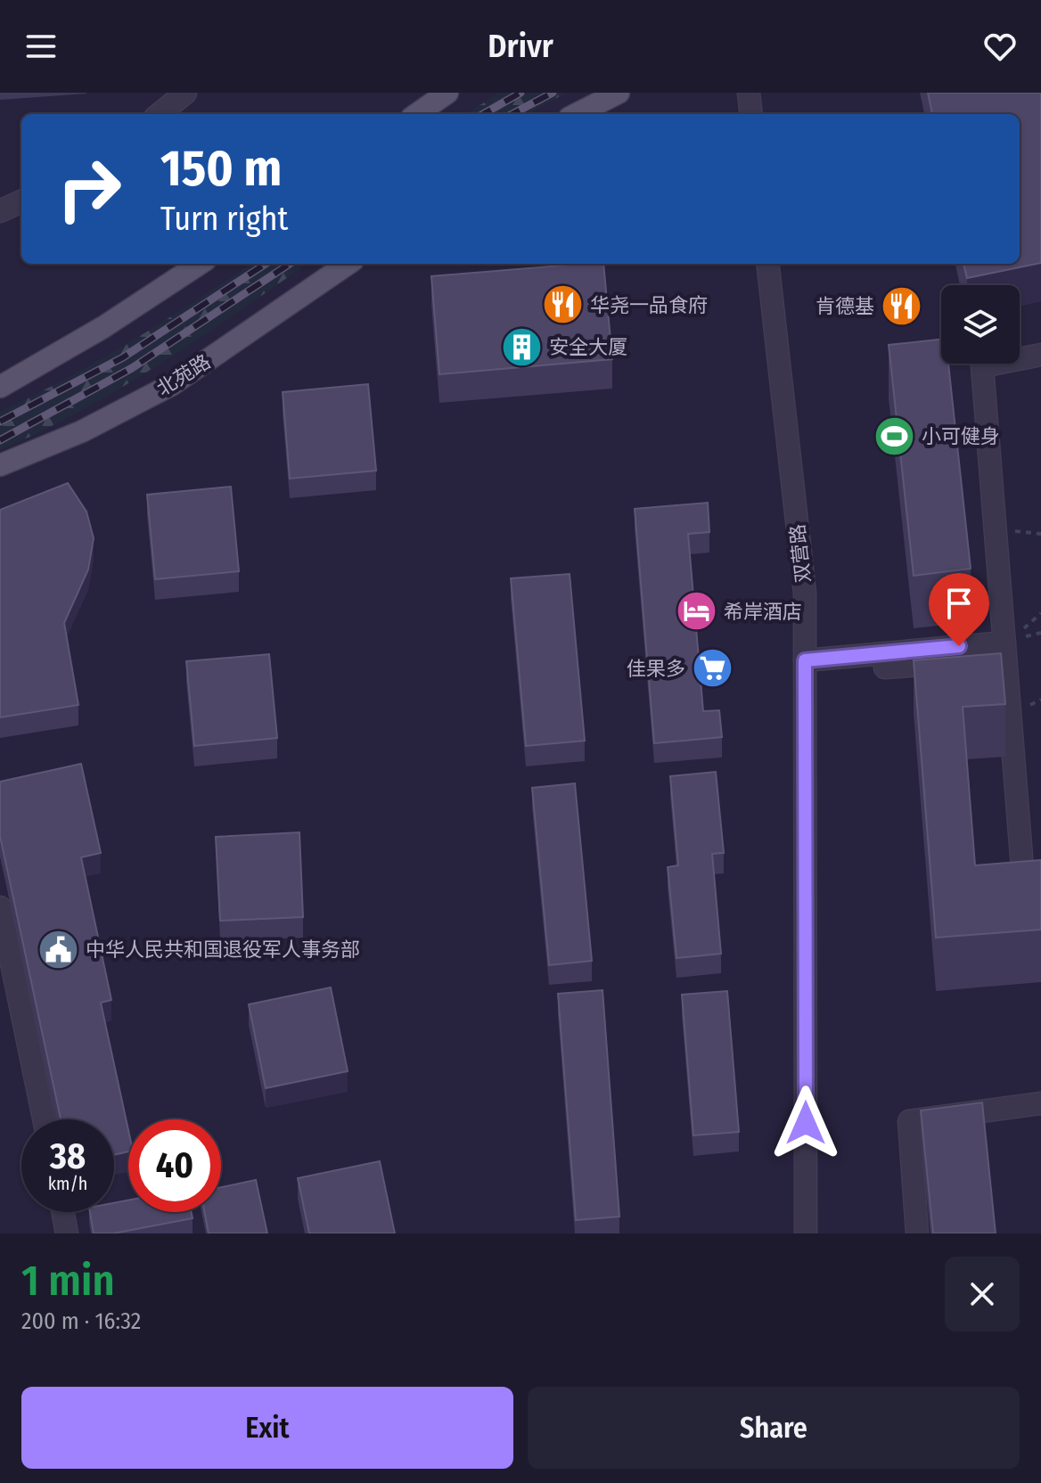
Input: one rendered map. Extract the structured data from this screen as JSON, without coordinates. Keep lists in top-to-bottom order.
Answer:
{
  "streets": {
    "main road": ["北苑路"],
    "street": ["双营路"]
  },
  "places": {
    "restaurant": ["华尧一品食府", "肯德基"],
    "building": ["安全大厦"],
    "sports": ["小可健身"],
    "hotel": ["希岸酒店"],
    "supermarket": ["佳果多"],
    "public building": ["中华人民共和国退役军人事务部"]
  },
  "page": {
    "header": "Drivr",
    "turn": ["150 m", "Turn right"],
    "speed": "38 km/h",
    "limit": "40",
    "heading": ["1 min", "200 m · 16:32"],
    "buttons": ["Exit", "Share"]
  }
}
